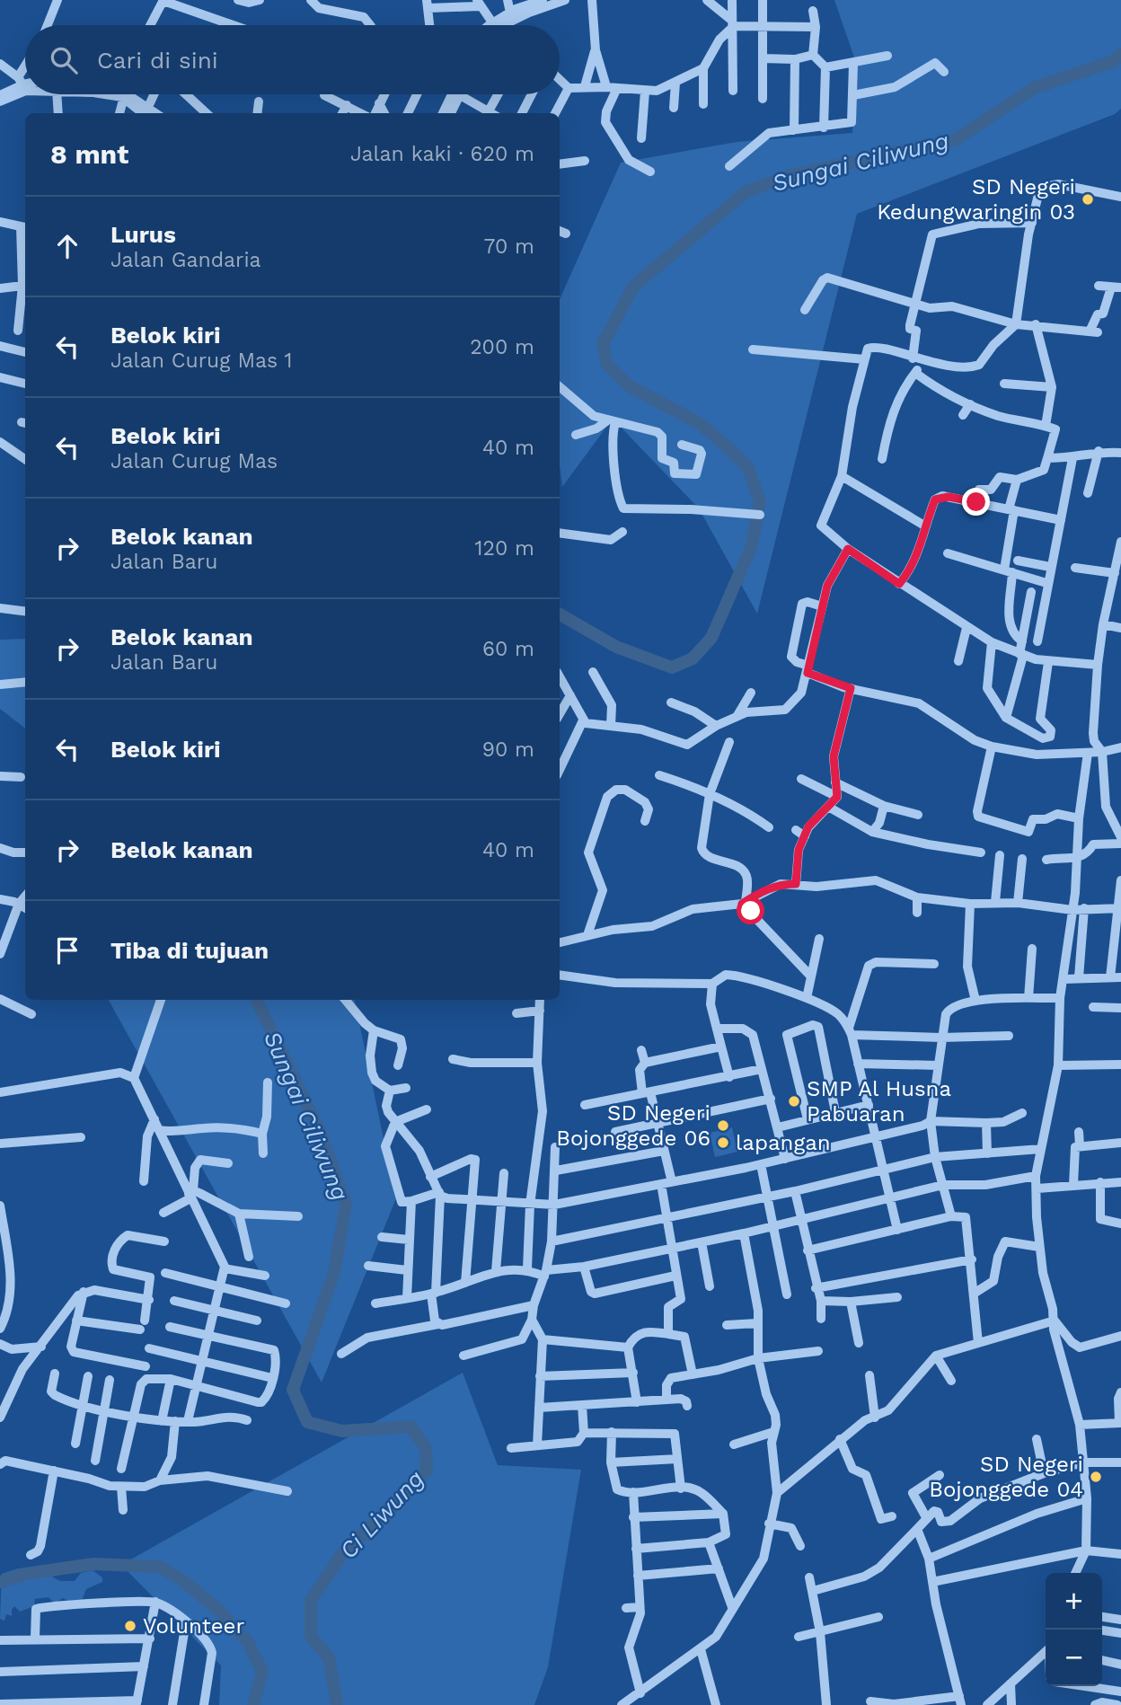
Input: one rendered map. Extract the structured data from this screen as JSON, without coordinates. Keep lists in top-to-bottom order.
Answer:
{
  "water": ["Sungai Ciliwung", "Ci Liwung"],
  "places": [
    "SD Negeri Kedungwaringin 03",
    "SMP Al Husna Pabuaran",
    "SD Negeri Bojonggede 06",
    "lapangan",
    "SD Negeri Bojonggede 04",
    "Volunteer"
  ],
  "page": {
    "search": "Cari di sini",
    "heading": ["8 mnt", "Jalan kaki · 620 m"],
    "list": [
      ["Lurus", "Jalan Gandaria", "70 m"],
      ["Belok kiri", "Jalan Curug Mas 1", "200 m"],
      ["Belok kiri", "Jalan Curug Mas", "40 m"],
      ["Belok kanan", "Jalan Baru", "120 m"],
      ["Belok kanan", "Jalan Baru", "60 m"],
      ["Belok kiri", "90 m"],
      ["Belok kanan", "40 m"],
      "Tiba di tujuan"
    ],
    "map_buttons": ["+", "−"]
  }
}
